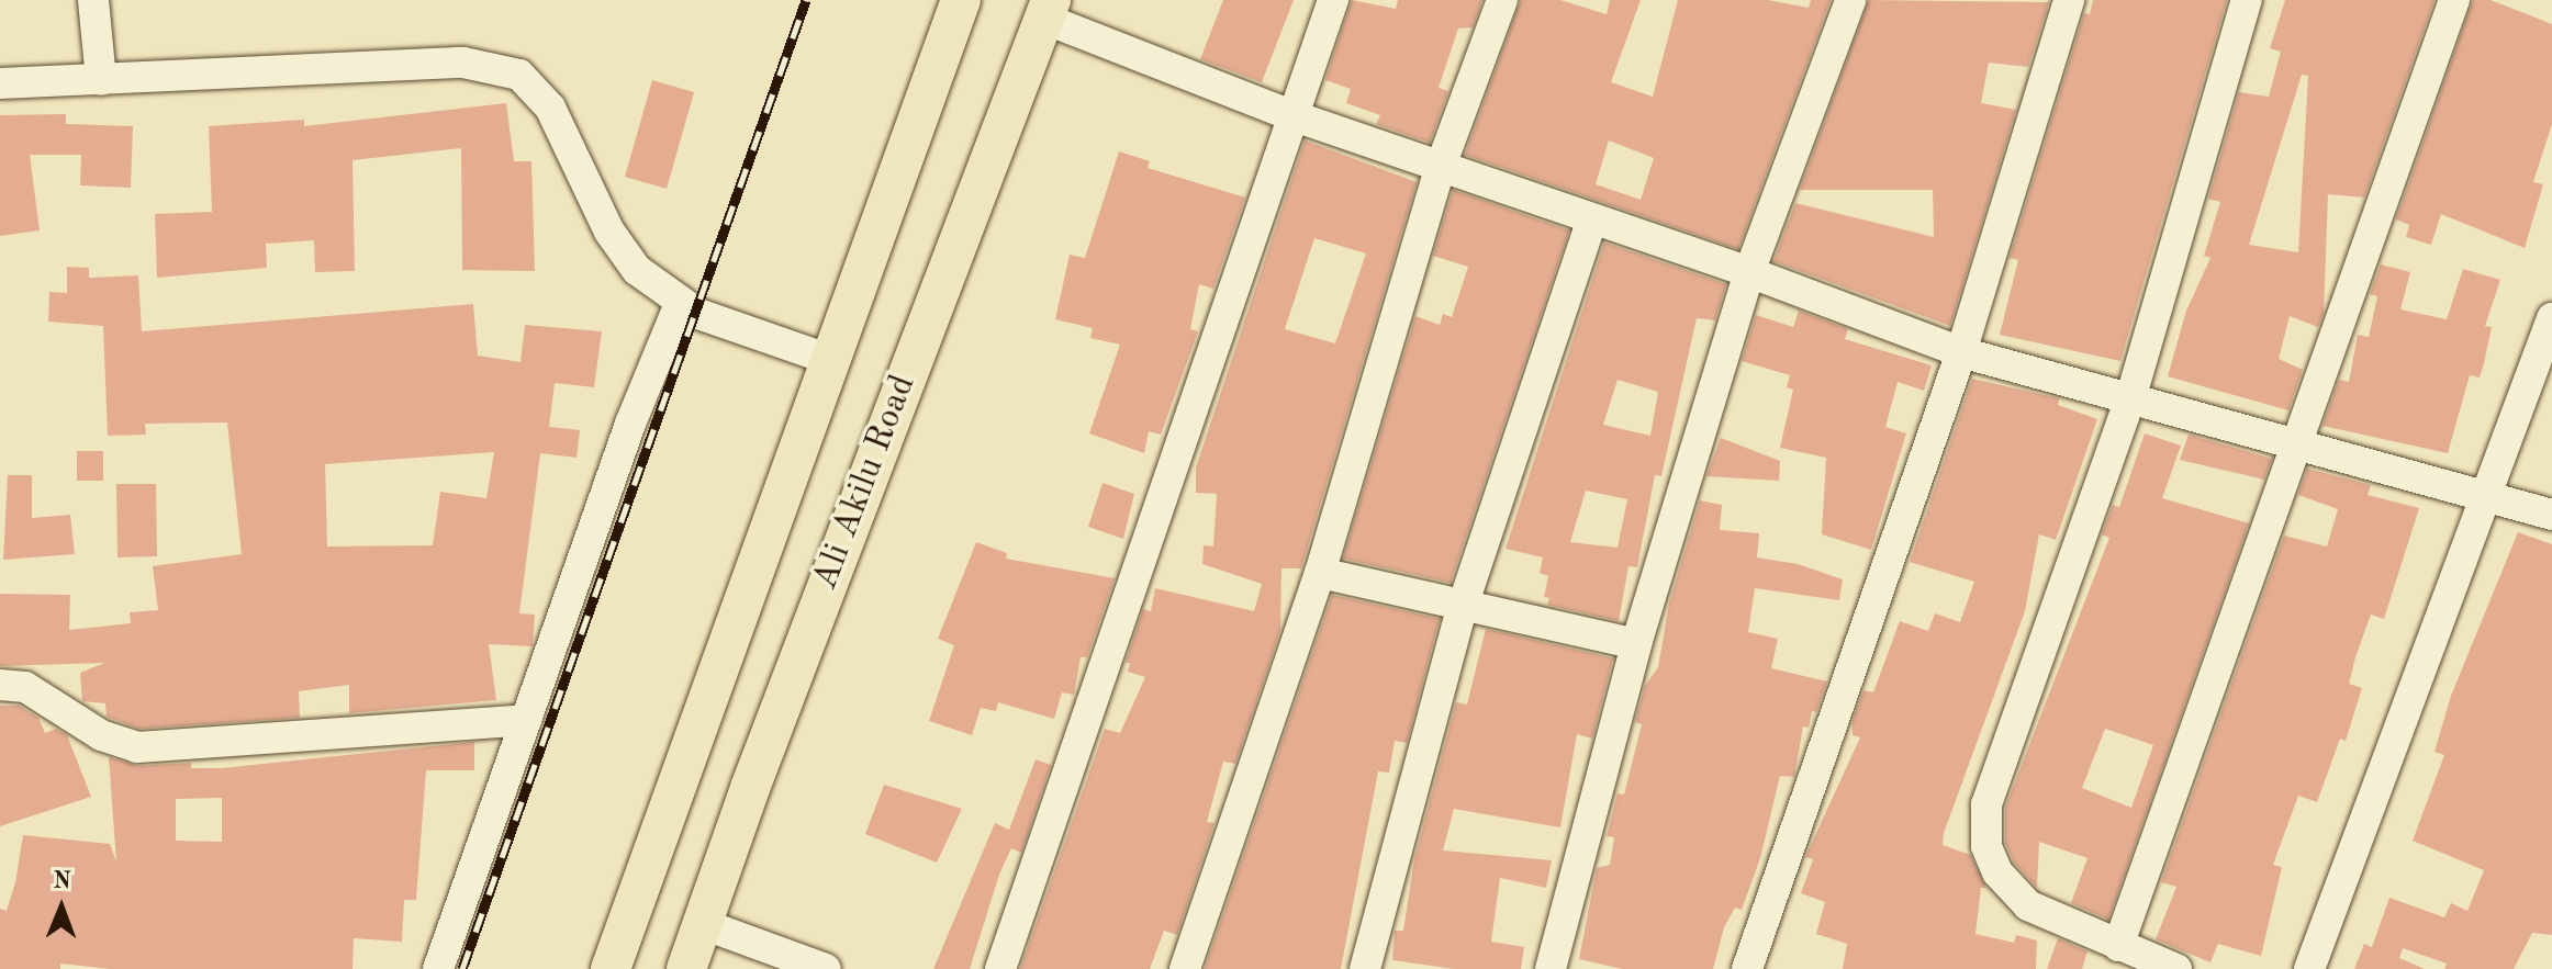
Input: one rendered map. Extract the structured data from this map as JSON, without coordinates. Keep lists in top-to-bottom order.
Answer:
{
  "streets": {
    "main road": ["Ali Akilu Road"]
  },
  "north": "top"
}
